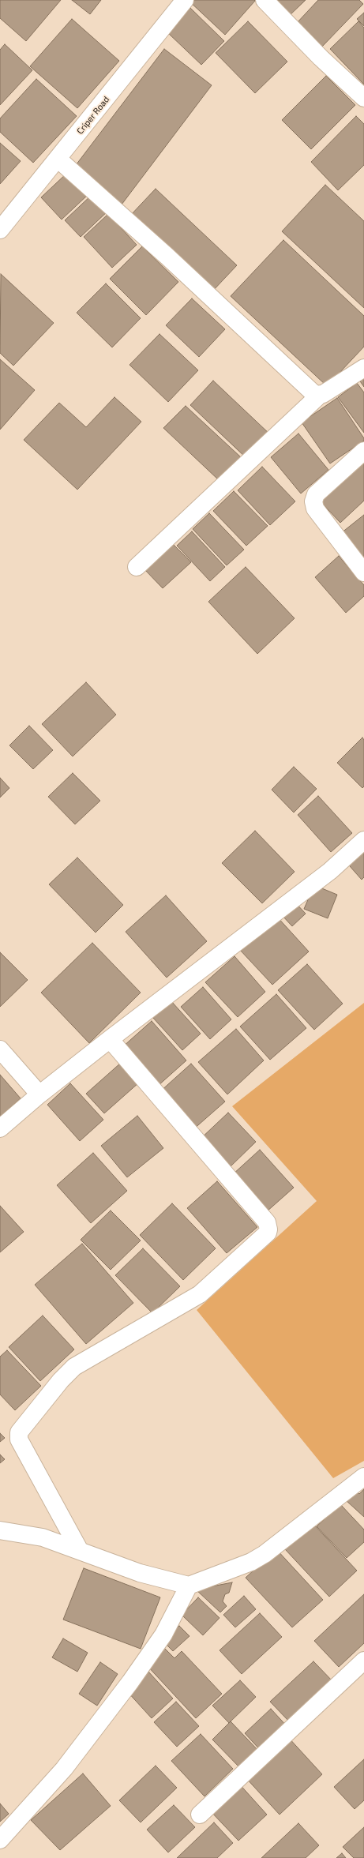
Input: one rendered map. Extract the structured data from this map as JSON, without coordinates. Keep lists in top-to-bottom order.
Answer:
{
  "streets": {
    "street": ["Criper Road"]
  }
}
